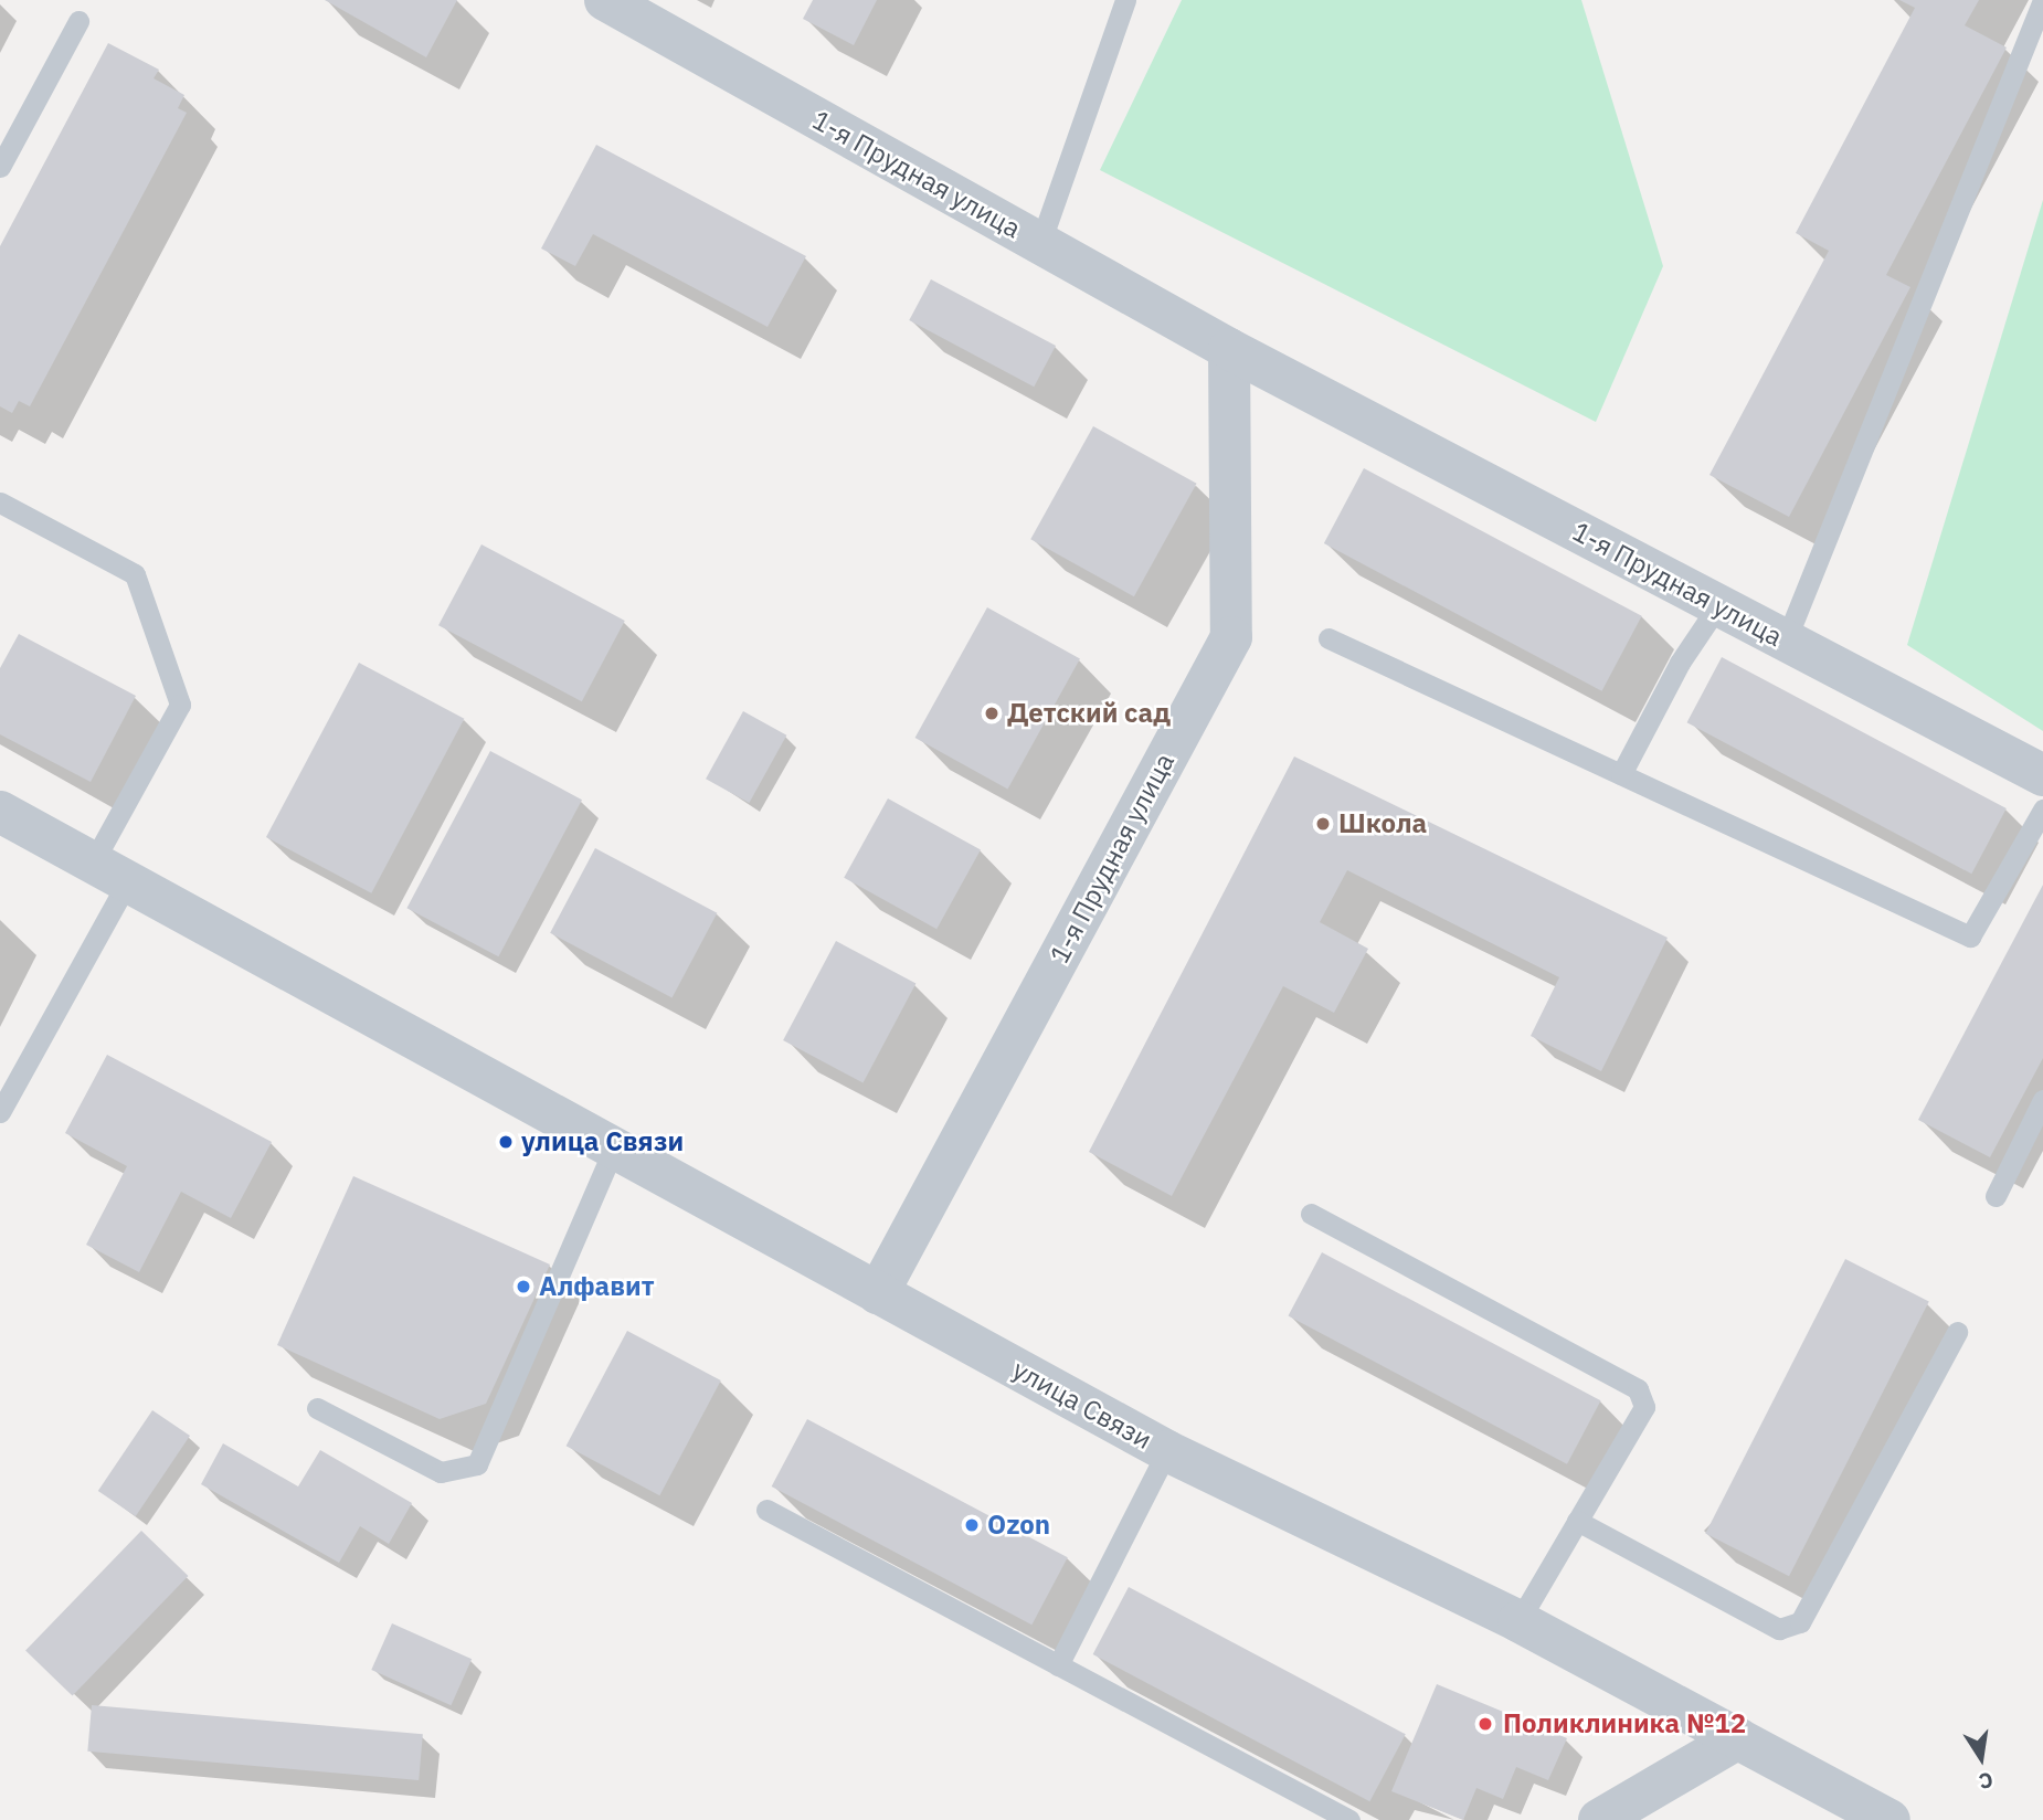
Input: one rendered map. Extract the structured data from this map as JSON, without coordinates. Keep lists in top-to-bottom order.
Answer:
{
  "streets": {
    "street": ["1-я Прудная улица", "улица Связи"]
  },
  "crossings": [
    ["1-я Прудная улица", "улица Связи"]
  ],
  "places": [
    "Детский сад",
    "Школа",
    "улица Связи",
    "Алфавит",
    "Ozon",
    "Поликлиника №12"
  ],
  "north": "bottom"
}
